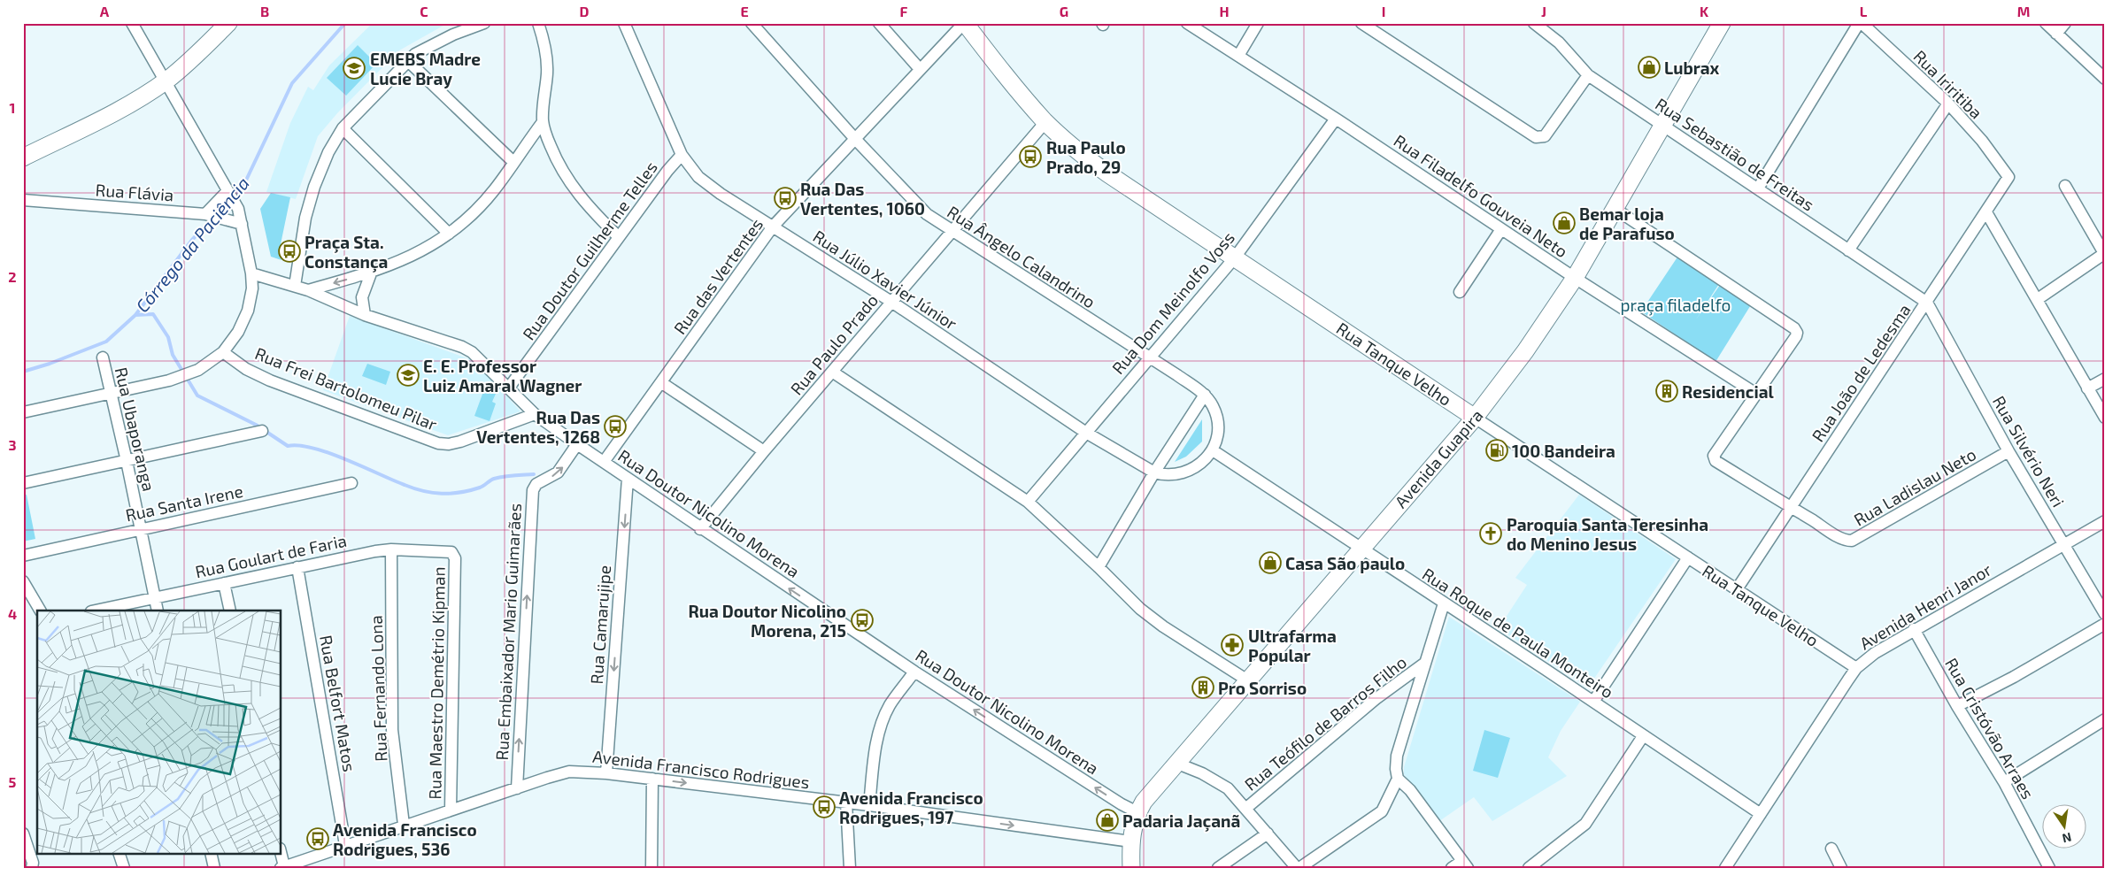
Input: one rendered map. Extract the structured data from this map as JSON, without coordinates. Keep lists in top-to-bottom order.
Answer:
{
  "streets": {
    "main road": ["Rua Tanque Velho", "Avenida Guapira"],
    "street": [
      "Rua Iriritiba",
      "Rua Sebastião de Freitas",
      "Rua Flávia",
      "Rua Filadelfo Gouveia Neto",
      "Rua Doutor Guilherme Telles",
      "Rua Ângelo Calandrino",
      "Rua das Vertentes",
      "Rua Júlio Xavier Júnior",
      "Rua Dom Meinolfo Voss",
      "Rua Paulo Prado",
      "Rua João de Ledesma",
      "Rua Frei Bartolomeu Pilar",
      "Rua Ubaporanga",
      "Rua Silvério Neri",
      "Rua Ladislau Neto",
      "Rua Santa Irene",
      "Rua Doutor Nicolino Morena",
      "Rua Goulart de Faria",
      "Avenida Henri Janor",
      "Rua Camarujipe",
      "Rua Embaixador Mario Guimarães",
      "Rua Roque de Paula Monteiro",
      "Rua Maestro Demétrio Kipman",
      "Rua Fernando Lona",
      "Rua Belfort Matos",
      "Rua Teófilo de Barros Filho",
      "Rua Cristóvão Arraes",
      "Avenida Francisco Rodrigues"
    ]
  },
  "crossings": [
    ["Rua Iriritiba", "Rua João de Ledesma"],
    ["Rua Sebastião de Freitas", "Rua João de Ledesma"],
    ["Rua Sebastião de Freitas", "Rua Silvério Neri"],
    ["Rua Sebastião de Freitas", "Avenida Guapira"],
    ["Rua Filadelfo Gouveia Neto", "Rua Dom Meinolfo Voss"],
    ["Rua Filadelfo Gouveia Neto", "Avenida Guapira"],
    ["Rua Doutor Guilherme Telles", "Rua Júlio Xavier Júnior"],
    ["Rua Doutor Guilherme Telles", "Rua Doutor Nicolino Morena"],
    ["Rua Ângelo Calandrino", "Rua das Vertentes"],
    ["Rua Ângelo Calandrino", "Rua Dom Meinolfo Voss"],
    ["Rua Ângelo Calandrino", "Rua Paulo Prado"],
    ["Rua das Vertentes", "Rua Júlio Xavier Júnior"],
    ["Rua das Vertentes", "Rua Tanque Velho"],
    ["Rua das Vertentes", "Rua Doutor Nicolino Morena"],
    ["Rua Júlio Xavier Júnior", "Rua Dom Meinolfo Voss"],
    ["Rua Júlio Xavier Júnior", "Rua Paulo Prado"],
    ["Rua Dom Meinolfo Voss", "Rua Tanque Velho"],
    ["Rua Paulo Prado", "Rua Tanque Velho"],
    ["Rua Paulo Prado", "Rua Doutor Nicolino Morena"],
    ["Rua Tanque Velho", "Rua João de Ledesma"],
    ["Rua Tanque Velho", "Avenida Guapira"],
    ["Rua Tanque Velho", "Avenida Henri Janor"],
    ["Rua João de Ledesma", "Rua Silvério Neri"],
    ["Rua João de Ledesma", "Rua Ladislau Neto"],
    ["Rua Frei Bartolomeu Pilar", "Rua Doutor Nicolino Morena"],
    ["Rua Ubaporanga", "Rua Santa Irene"],
    ["Rua Ubaporanga", "Rua Goulart de Faria"],
    ["Rua Silvério Neri", "Rua Ladislau Neto"],
    ["Rua Silvério Neri", "Avenida Henri Janor"],
    ["Avenida Guapira", "Rua Doutor Nicolino Morena"],
    ["Avenida Guapira", "Rua Roque de Paula Monteiro"],
    ["Avenida Guapira", "Avenida Francisco Rodrigues"],
    ["Rua Doutor Nicolino Morena", "Rua Camarujipe"],
    ["Rua Doutor Nicolino Morena", "Rua Embaixador Mario Guimarães"],
    ["Rua Goulart de Faria", "Rua Maestro Demétrio Kipman"],
    ["Rua Goulart de Faria", "Rua Fernando Lona"],
    ["Rua Goulart de Faria", "Rua Belfort Matos"],
    ["Avenida Henri Janor", "Rua Roque de Paula Monteiro"],
    ["Avenida Henri Janor", "Rua Cristóvão Arraes"],
    ["Rua Camarujipe", "Avenida Francisco Rodrigues"],
    ["Rua Embaixador Mario Guimarães", "Avenida Francisco Rodrigues"],
    ["Rua Maestro Demétrio Kipman", "Avenida Francisco Rodrigues"],
    ["Rua Fernando Lona", "Avenida Francisco Rodrigues"],
    ["Rua Belfort Matos", "Avenida Francisco Rodrigues"]
  ],
  "one_way": [
    "Rua Doutor Nicolino Morena",
    "Rua Camarujipe",
    "Rua Embaixador Mario Guimarães",
    "Avenida Francisco Rodrigues"
  ],
  "water": ["Córrego da Paciência"],
  "parks": ["praça filadelfo"],
  "places": {
    "shop": [
      "Lubrax",
      "Bemar loja de Parafuso",
      "Casa São paulo",
      "Padaria Jaçanã"
    ],
    "school or university": ["EMEBS Madre Lucie Bray", "E. E. Professor Luiz Amaral Wagner"],
    "bus stop": [
      "Rua Paulo Prado, 29",
      "Rua Das Vertentes, 1060",
      "Praça Sta. Constança",
      "Rua Das Vertentes, 1268",
      "Rua Doutor Nicolino Morena, 215",
      "Avenida Francisco Rodrigues, 197",
      "Avenida Francisco Rodrigues, 536"
    ],
    "building": ["Residencial", "Pro Sorriso"],
    "fuel station": ["100 Bandeira"],
    "church": ["Paroquia Santa Teresinha do Menino Jesus"],
    "pharmacy": ["Ultrafarma Popular"]
  },
  "north": "bottom",
  "grid": {
    "columns": [
      "A",
      "B",
      "C",
      "D",
      "E",
      "F",
      "G",
      "H",
      "I",
      "J",
      "K",
      "L",
      "M"
    ],
    "rows": [
      "1",
      "2",
      "3",
      "4",
      "5"
    ]
  }
}
